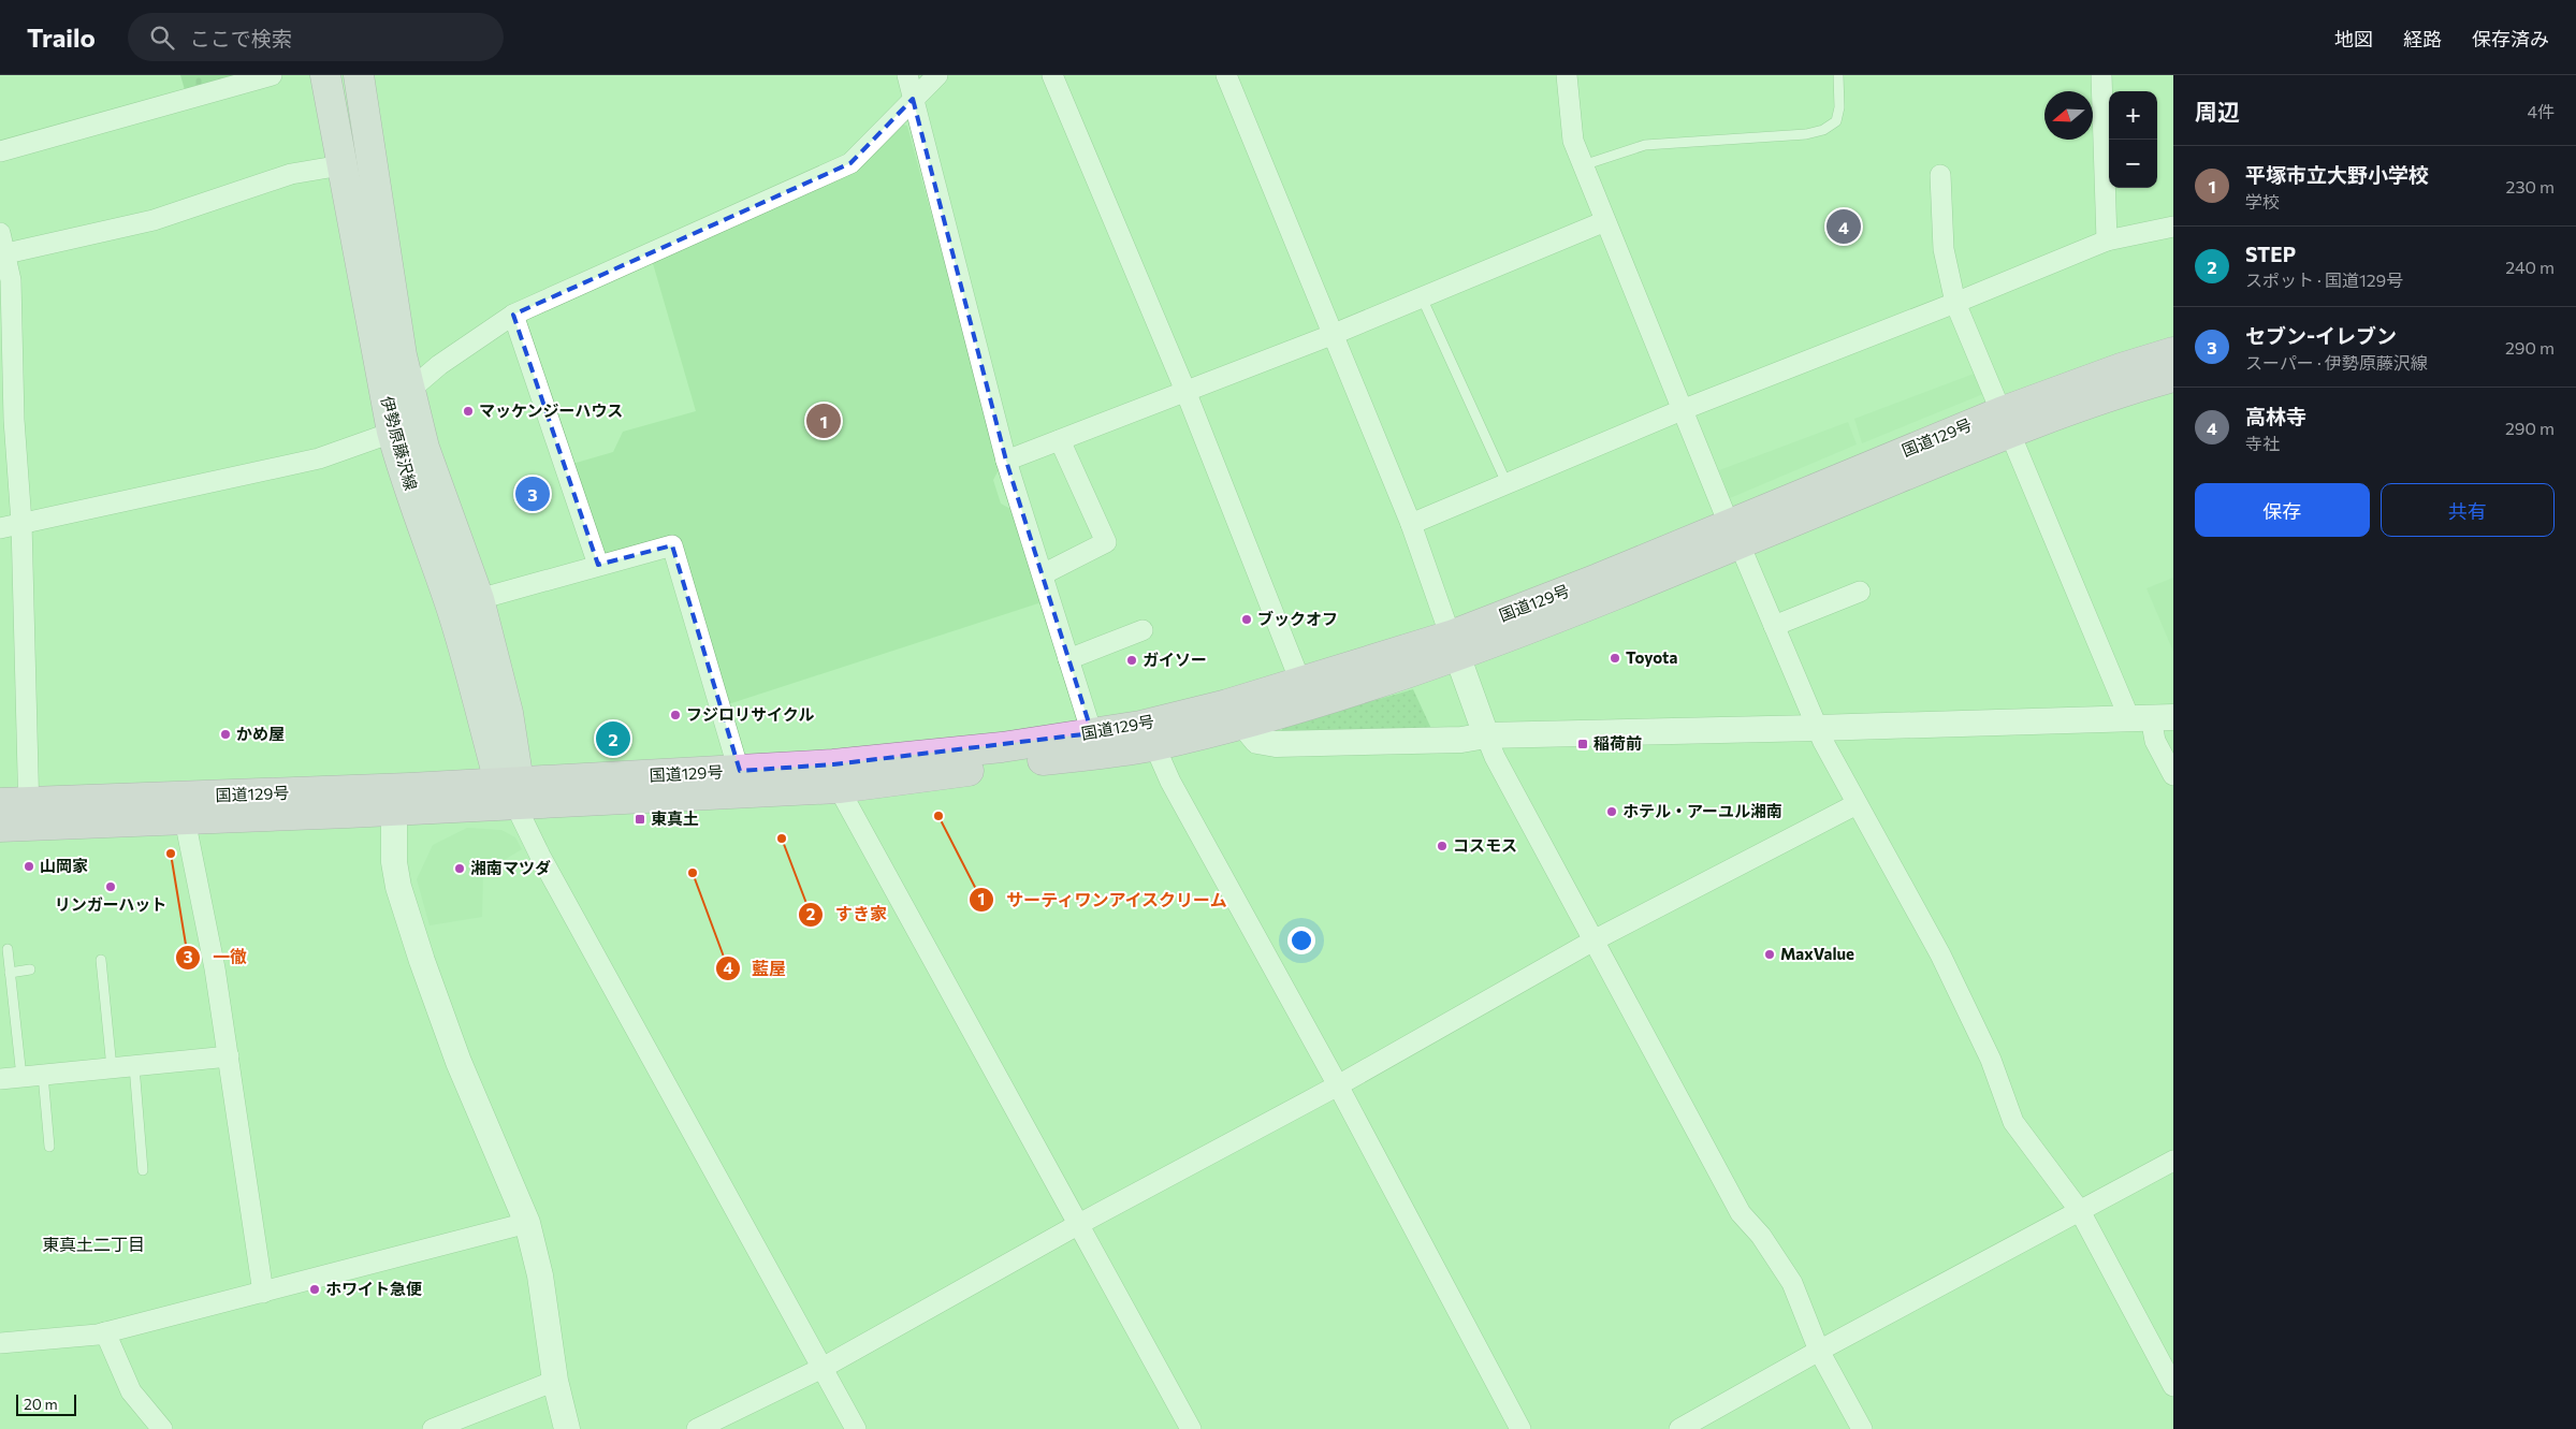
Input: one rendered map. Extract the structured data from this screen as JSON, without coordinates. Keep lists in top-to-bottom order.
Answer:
{
  "streets": {
    "highway": ["国道129号"],
    "main road": ["伊勢原藤沢線"]
  },
  "crossings": [
    ["国道129号", "伊勢原藤沢線"]
  ],
  "districts": ["東真土二丁目"],
  "places": {
    "other": [
      "マッケンジーハウス",
      "ブックオフ",
      "Toyota",
      "ガイソー",
      "フジロリサイクル",
      "かめ屋",
      "ホテル・アーユル湘南",
      "サーティワンアイスクリーム",
      "すき家",
      "コスモス",
      "一徹",
      "山岡家",
      "湘南マツダ",
      "藍屋",
      "リンガーハット",
      "MaxValue",
      "ホワイト急便"
    ],
    "transit": ["稲荷前", "東真土"]
  },
  "scale_bar": "20 m",
  "north": "left",
  "page": {
    "header": "Trailo",
    "search": "ここで検索",
    "nav": ["地図", "経路", "保存済み"],
    "heading": ["周辺", "4件"],
    "map_buttons": ["+", "−"],
    "list": [
      {
        "mark": "1",
        "name": "平塚市立大野小学校",
        "note": "学校",
        "value": "230 m"
      },
      {
        "mark": "2",
        "name": "STEP",
        "note": "スポット · 国道129号",
        "value": "240 m"
      },
      {
        "mark": "3",
        "name": "セブン-イレブン",
        "note": "スーパー · 伊勢原藤沢線",
        "value": "290 m"
      },
      {
        "mark": "4",
        "name": "高林寺",
        "note": "寺社",
        "value": "290 m"
      }
    ],
    "pins": [
      "4",
      "1",
      "3",
      "2"
    ],
    "buttons": ["保存", "共有"],
    "scale": "20 m"
  }
}
